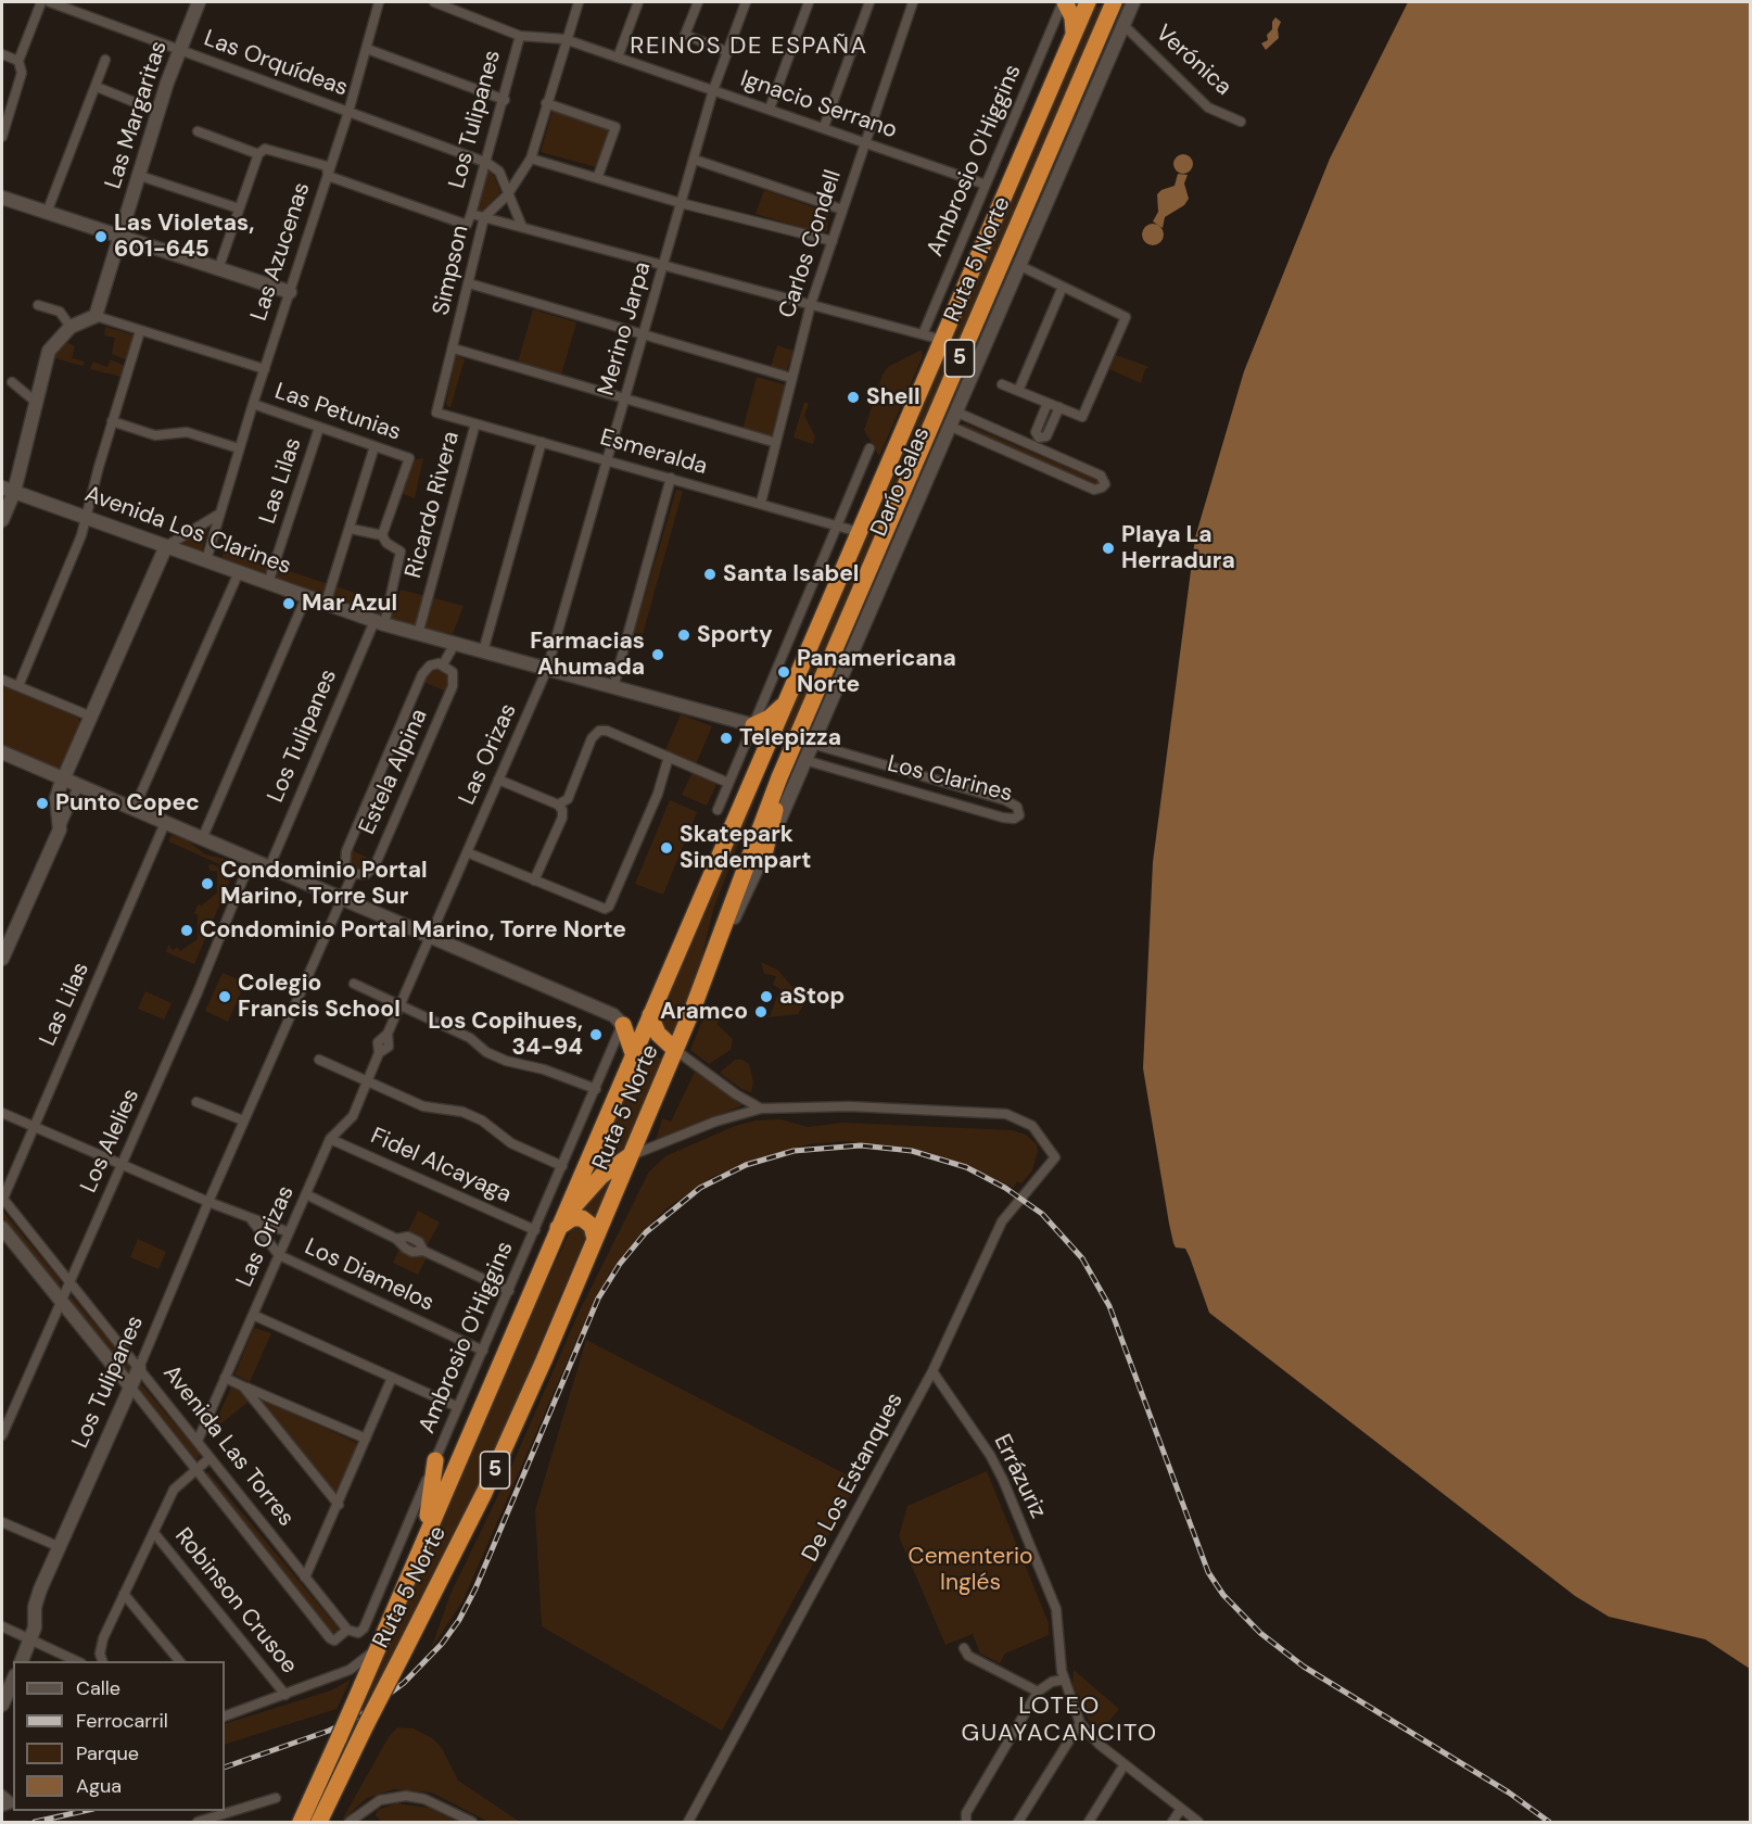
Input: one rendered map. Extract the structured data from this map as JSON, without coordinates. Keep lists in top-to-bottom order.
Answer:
{
  "streets": {
    "highway": ["Ruta 5 Norte", "5"],
    "street": [
      "Verónica",
      "Las Orquídeas",
      "Ignacio Serrano",
      "Las Margaritas",
      "Los Tulipanes",
      "Ambrosio O'Higgins",
      "Carlos Condell",
      "Las Azucenas",
      "Simpson",
      "Merino Jarpa",
      "Las Petunias",
      "Esmeralda",
      "Las Lilas",
      "Darío Salas",
      "Ricardo Rivera",
      "Avenida Los Clarines",
      "Las Orizas",
      "Estela Alpina",
      "Los Clarines",
      "Los Alelies",
      "Fidel Alcayaga",
      "Los Diamelos",
      "Avenida Las Torres",
      "Errázuriz",
      "De Los Estanques",
      "Robinson Crusoe"
    ]
  },
  "crossings": [
    ["Verónica", "Darío Salas"],
    ["Las Orquídeas", "Las Margaritas"],
    ["Las Orquídeas", "Los Tulipanes"],
    ["Las Orquídeas", "Las Azucenas"],
    ["Ignacio Serrano", "Los Tulipanes"],
    ["Ignacio Serrano", "Ambrosio O'Higgins"],
    ["Ignacio Serrano", "Carlos Condell"],
    ["Ignacio Serrano", "Simpson"],
    ["Ignacio Serrano", "Merino Jarpa"],
    ["Las Margaritas", "Las Petunias"],
    ["Los Tulipanes", "Las Petunias"],
    ["Los Tulipanes", "Avenida Los Clarines"],
    ["Los Tulipanes", "Estela Alpina"],
    ["Los Tulipanes", "Los Diamelos"],
    ["Los Tulipanes", "Avenida Las Torres"],
    ["Ambrosio O'Higgins", "Fidel Alcayaga"],
    ["Ambrosio O'Higgins", "Los Diamelos"],
    ["Ambrosio O'Higgins", "Avenida Las Torres"],
    ["Carlos Condell", "Esmeralda"],
    ["Las Azucenas", "Las Petunias"],
    ["Las Azucenas", "Avenida Los Clarines"],
    ["Ruta 5 Norte", "Esmeralda"],
    ["Ruta 5 Norte", "Darío Salas"],
    ["Ruta 5 Norte", "Avenida Los Clarines"],
    ["Simpson", "Esmeralda"],
    ["Merino Jarpa", "Esmeralda"],
    ["Merino Jarpa", "Avenida Los Clarines"],
    ["Merino Jarpa", "Las Orizas"],
    ["Las Petunias", "Las Lilas"],
    ["Esmeralda", "Ricardo Rivera"],
    ["Las Lilas", "Avenida Los Clarines"],
    ["Las Lilas", "Los Diamelos"],
    ["Las Lilas", "Avenida Las Torres"],
    ["Darío Salas", "Los Clarines"],
    ["Ricardo Rivera", "Avenida Los Clarines"],
    ["Avenida Los Clarines", "Las Orizas"],
    ["Avenida Los Clarines", "Estela Alpina"],
    ["Las Orizas", "Fidel Alcayaga"],
    ["Las Orizas", "Los Diamelos"],
    ["Las Orizas", "Avenida Las Torres"],
    ["Los Alelies", "Los Diamelos"],
    ["Los Alelies", "Avenida Las Torres"],
    ["Errázuriz", "De Los Estanques"]
  ],
  "districts": ["REINOS DE ESPAÑA", "LOTEO GUAYACANCITO"],
  "parks": ["Cementerio Inglés"],
  "places": [
    "Las Violetas, 601-645",
    "Shell",
    "Playa La Herradura",
    "Santa Isabel",
    "Mar Azul",
    "Sporty",
    "Farmacias Ahumada",
    "Panamericana Norte",
    "Telepizza",
    "Punto Copec",
    "Skatepark Sindempart",
    "Condominio Portal Marino, Torre Sur",
    "Condominio Portal Marino, Torre Norte",
    "Colegio Francis School",
    "aStop",
    "Aramco",
    "Los Copihues, 34-94"
  ],
  "legend": [
    "Calle",
    "Ferrocarril",
    "Parque",
    "Agua"
  ]
}
